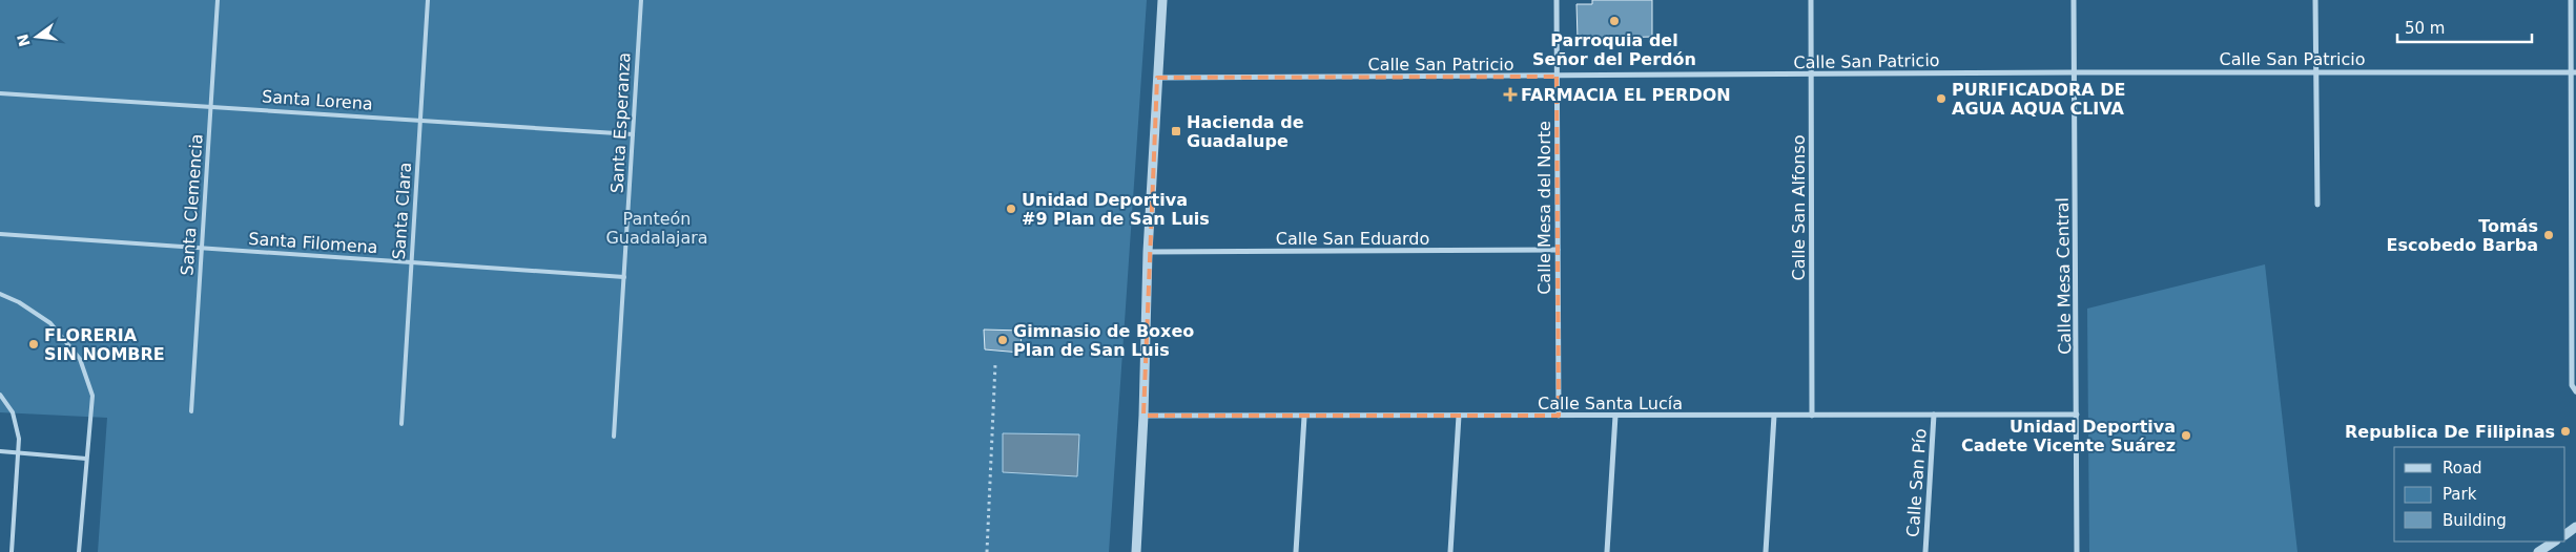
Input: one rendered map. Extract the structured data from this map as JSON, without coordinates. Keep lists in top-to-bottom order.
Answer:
{
  "streets": {
    "street": [
      "Calle San Patricio",
      "Calle Mesa del Norte",
      "Calle San Alfonso",
      "Calle San Eduardo",
      "Calle Mesa Central",
      "Calle Santa Lucía",
      "Calle San Pío"
    ],
    "lane": [
      "Santa Lorena",
      "Santa Esperanza",
      "Santa Clemencia",
      "Santa Clara",
      "Santa Filomena"
    ]
  },
  "crossings": [
    ["Calle San Patricio", "Calle Mesa del Norte"],
    ["Calle San Patricio", "Calle San Alfonso"],
    ["Calle San Patricio", "Calle Mesa Central"],
    ["Santa Lorena", "Santa Esperanza"],
    ["Santa Lorena", "Santa Clemencia"],
    ["Santa Lorena", "Santa Clara"],
    ["Santa Esperanza", "Santa Filomena"],
    ["Santa Clemencia", "Santa Filomena"],
    ["Calle Mesa del Norte", "Calle San Eduardo"],
    ["Calle Mesa del Norte", "Calle Santa Lucía"],
    ["Calle San Alfonso", "Calle Santa Lucía"],
    ["Santa Clara", "Santa Filomena"],
    ["Calle Mesa Central", "Calle Santa Lucía"],
    ["Calle Santa Lucía", "Calle San Pío"]
  ],
  "parks": ["Panteón Guadalajara"],
  "places": {
    "other": [
      "Parroquia del Señor del Perdón",
      "PURIFICADORA DE AGUA AQUA CLIVA",
      "Unidad Deportiva #9 Plan de San Luis",
      "Tomás Escobedo Barba",
      "Gimnasio de Boxeo Plan de San Luis",
      "FLORERIA SIN NOMBRE",
      "Republica De Filipinas",
      "Unidad Deportiva Cadete Vicente Suárez"
    ],
    "health": ["FARMACIA EL PERDON"],
    "transit": ["Hacienda de Guadalupe"]
  },
  "legend": ["Road", "Park", "Building"],
  "scale_bar": "50 m",
  "north": "left"
}
